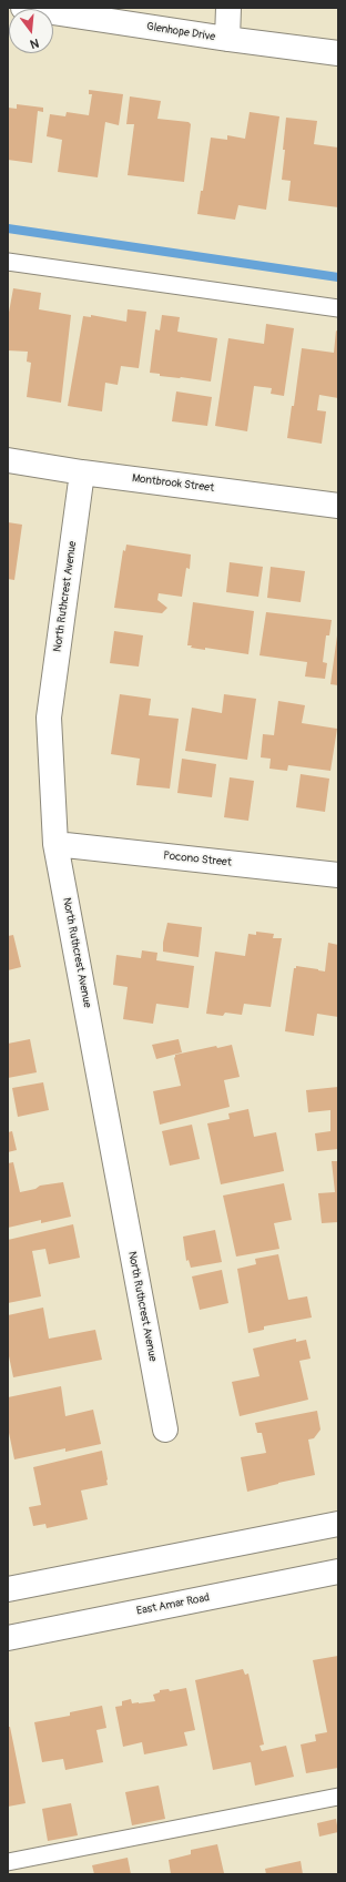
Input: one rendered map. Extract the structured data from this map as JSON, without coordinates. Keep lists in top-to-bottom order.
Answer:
{
  "streets": {
    "street": [
      "Glenhope Drive",
      "Montbrook Street",
      "North Ruthcrest Avenue",
      "Pocono Street",
      "East Amar Road"
    ]
  },
  "crossings": [
    ["Montbrook Street", "North Ruthcrest Avenue"],
    ["North Ruthcrest Avenue", "Pocono Street"]
  ],
  "north": "bottom"
}
